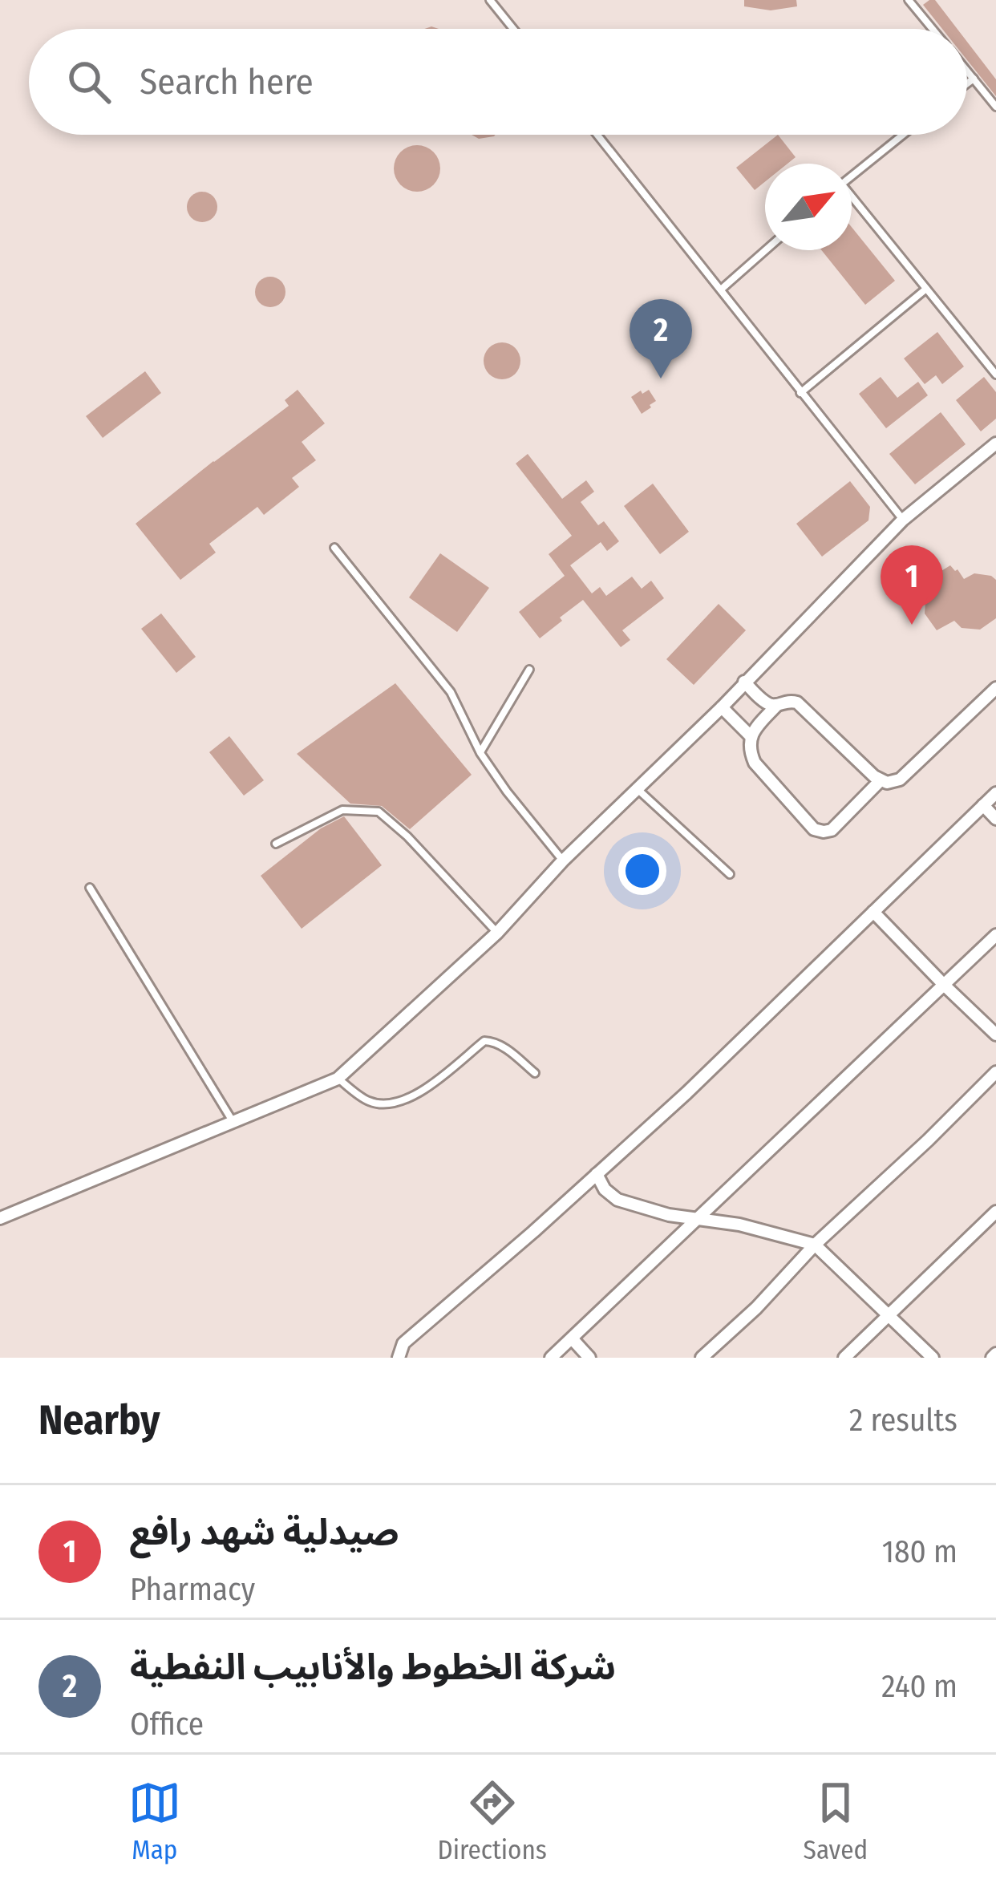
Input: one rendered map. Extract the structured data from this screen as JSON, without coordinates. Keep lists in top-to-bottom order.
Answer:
{
  "north": "top right",
  "page": {
    "search": "Search here",
    "pins": ["2", "1"],
    "heading": ["Nearby", "2 results"],
    "list": [
      {
        "mark": "1",
        "name": "صيدلية شهد رافع",
        "note": "Pharmacy",
        "value": "180 m"
      },
      {
        "mark": "2",
        "name": "شركة الخطوط والأنابيب النفطية",
        "note": "Office",
        "value": "240 m"
      }
    ],
    "nav": ["Map", "Directions", "Saved"]
  }
}
